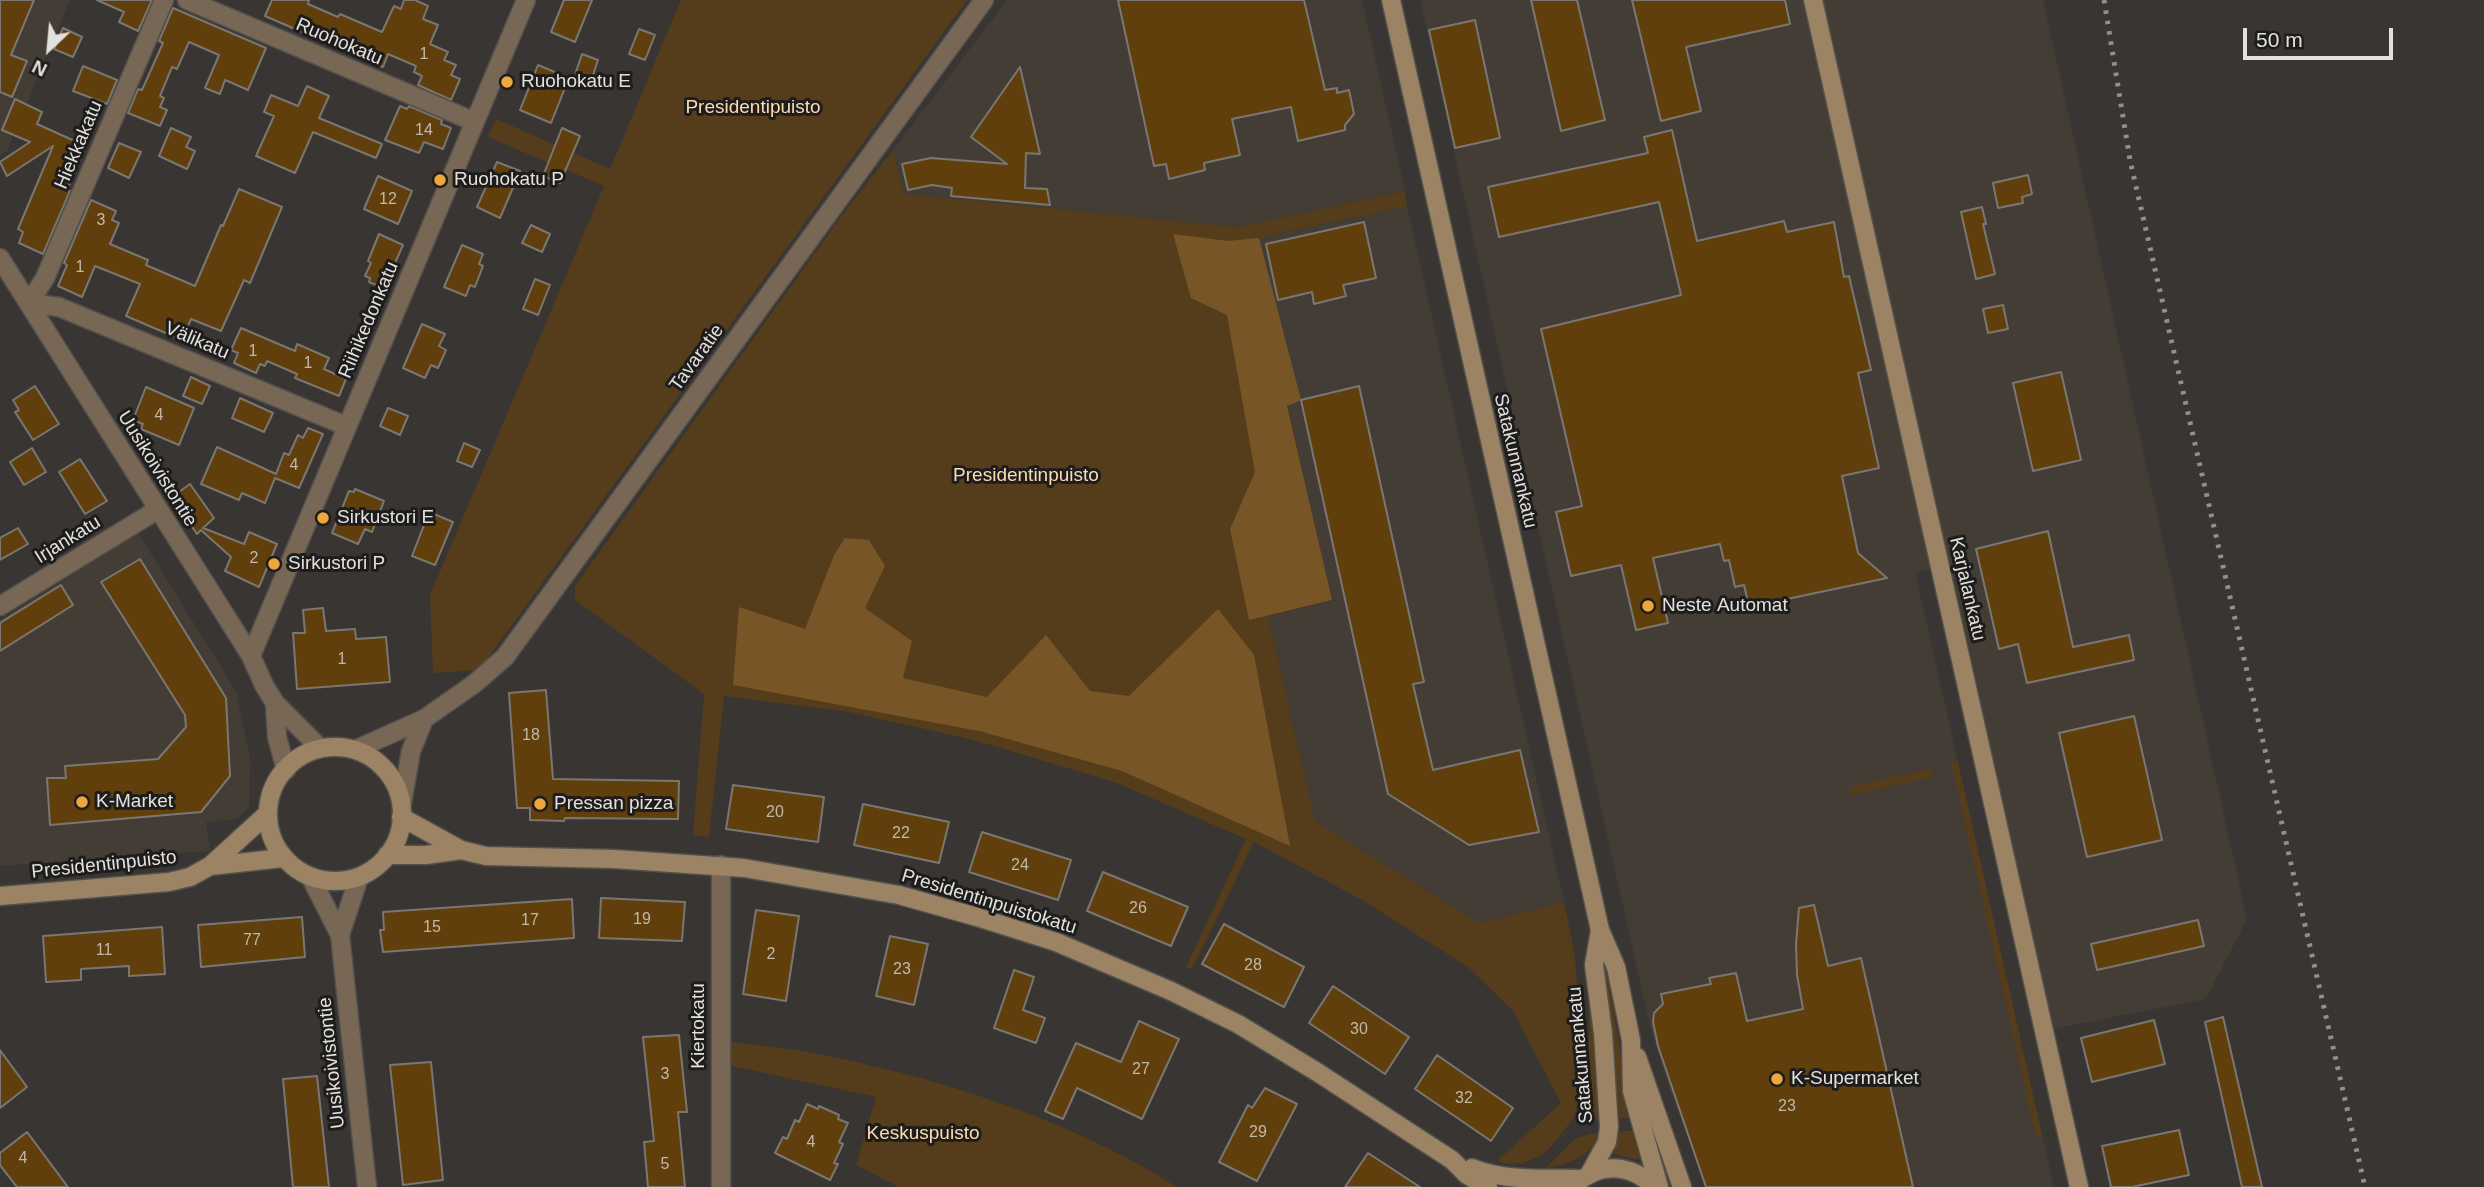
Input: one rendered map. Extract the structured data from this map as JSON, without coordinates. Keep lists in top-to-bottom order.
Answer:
{
  "streets": {
    "street": [
      "Ruohokatu",
      "Hiekkakatu",
      "Riihikedonkatu",
      "Välikatu",
      "Tavaratie",
      "Satakunnankatu",
      "Uusikoivistontie",
      "Irjankatu",
      "Karjalankatu",
      "Presidentinpuisto",
      "Presidentinpuistokatu",
      "Kiertokatu"
    ]
  },
  "crossings": [
    ["Ruohokatu", "Riihikedonkatu"],
    ["Hiekkakatu", "Välikatu"],
    ["Hiekkakatu", "Uusikoivistontie"],
    ["Riihikedonkatu", "Välikatu"],
    ["Riihikedonkatu", "Uusikoivistontie"],
    ["Välikatu", "Uusikoivistontie"],
    ["Tavaratie", "Presidentinpuisto"],
    ["Tavaratie", "Presidentinpuistokatu"],
    ["Satakunnankatu", "Presidentinpuistokatu"],
    ["Uusikoivistontie", "Irjankatu"],
    ["Presidentinpuisto", "Presidentinpuistokatu"],
    ["Presidentinpuistokatu", "Kiertokatu"]
  ],
  "parks": ["Presidentipuisto", "Presidentinpuisto", "Keskuspuisto"],
  "places": [
    "Ruohokatu E",
    "Ruohokatu P",
    "Sirkustori E",
    "Sirkustori P",
    "Neste Automat",
    "K-Market",
    "Pressan pizza",
    "K-Supermarket"
  ],
  "house_numbers": [
    "1",
    "14",
    "12",
    "3",
    "1",
    "1",
    "1",
    "4",
    "4",
    "2",
    "1",
    "18",
    "20",
    "22",
    "24",
    "26",
    "19",
    "17",
    "15",
    "77",
    "11",
    "2",
    "28",
    "23",
    "30",
    "27",
    "3",
    "32",
    "23",
    "29",
    "4",
    "4",
    "5"
  ],
  "scale_bar": "50 m",
  "north": "bottom left"
}
